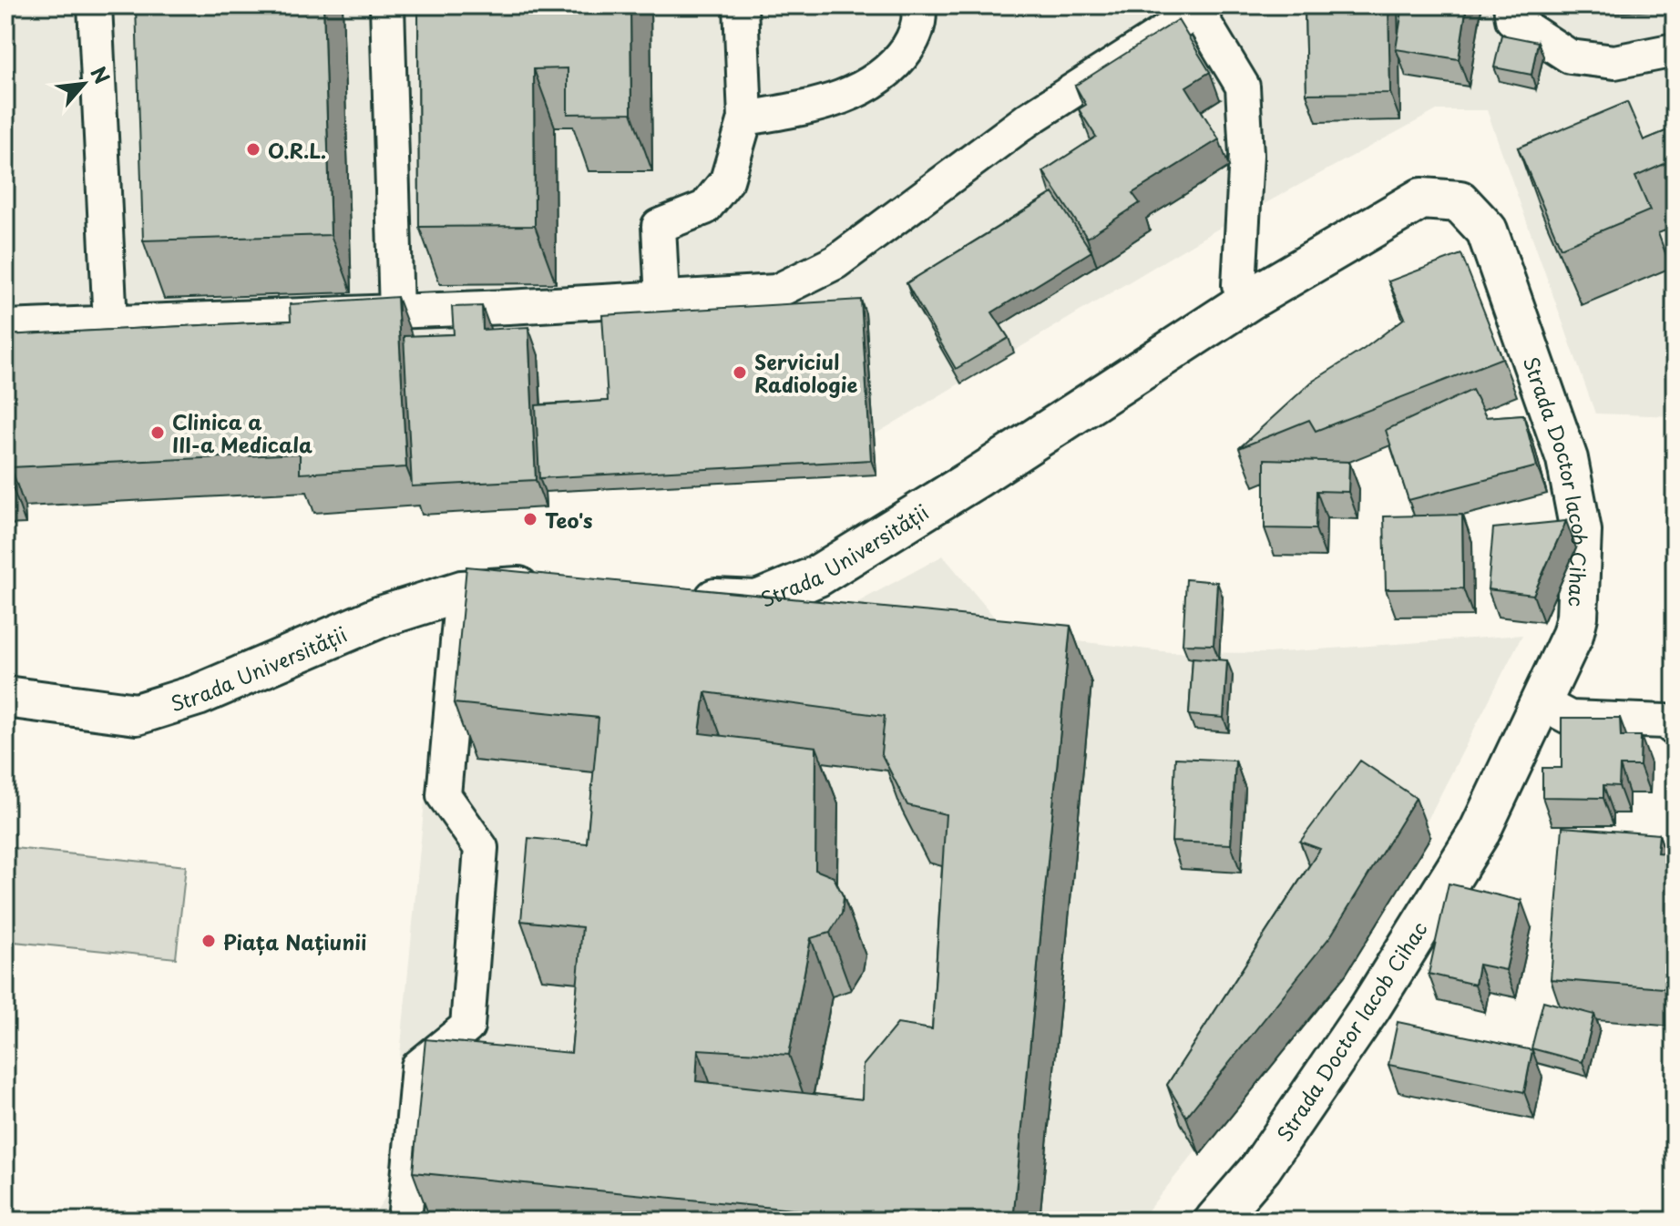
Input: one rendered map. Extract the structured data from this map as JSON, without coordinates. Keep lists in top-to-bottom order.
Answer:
{
  "streets": {
    "street": ["Strada Doctor Iacob Cihac", "Strada Universității"]
  },
  "crossings": [
    ["Strada Doctor Iacob Cihac", "Strada Universității"]
  ],
  "places": [
    "O.R.L.",
    "Serviciul Radiologie",
    "Clinica a III-a Medicala",
    "Teo's",
    "Piața Națiunii"
  ],
  "north": "top right"
}
